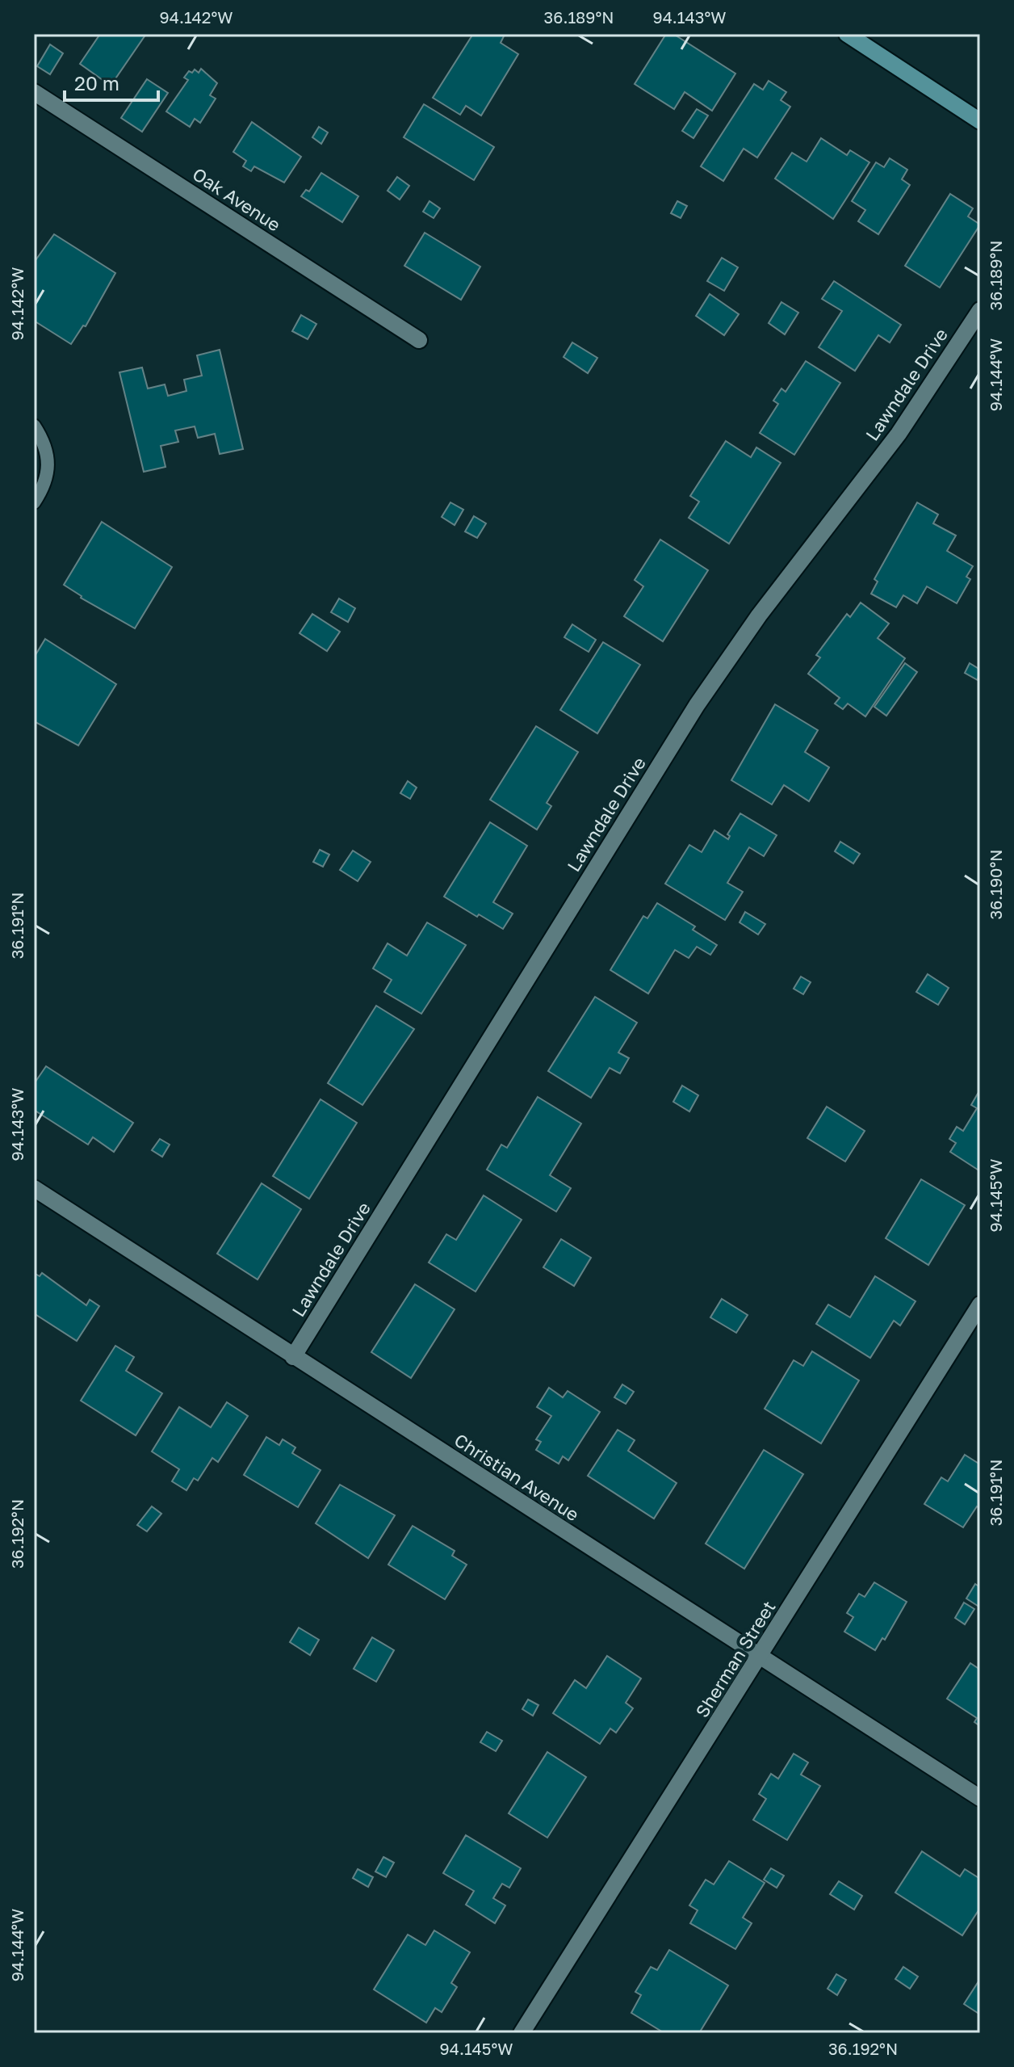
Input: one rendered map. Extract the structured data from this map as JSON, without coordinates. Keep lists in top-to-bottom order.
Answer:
{
  "streets": {
    "street": [
      "Oak Avenue",
      "Lawndale Drive",
      "Christian Avenue",
      "Sherman Street"
    ]
  },
  "crossings": [
    ["Lawndale Drive", "Christian Avenue"],
    ["Christian Avenue", "Sherman Street"]
  ],
  "scale_bar": "20 m",
  "coordinates": [
    "94.142°W",
    "36.189°N",
    "94.143°W",
    "94.144°W",
    "36.190°N",
    "36.191°N",
    "94.145°W",
    "36.192°N"
  ]
}
